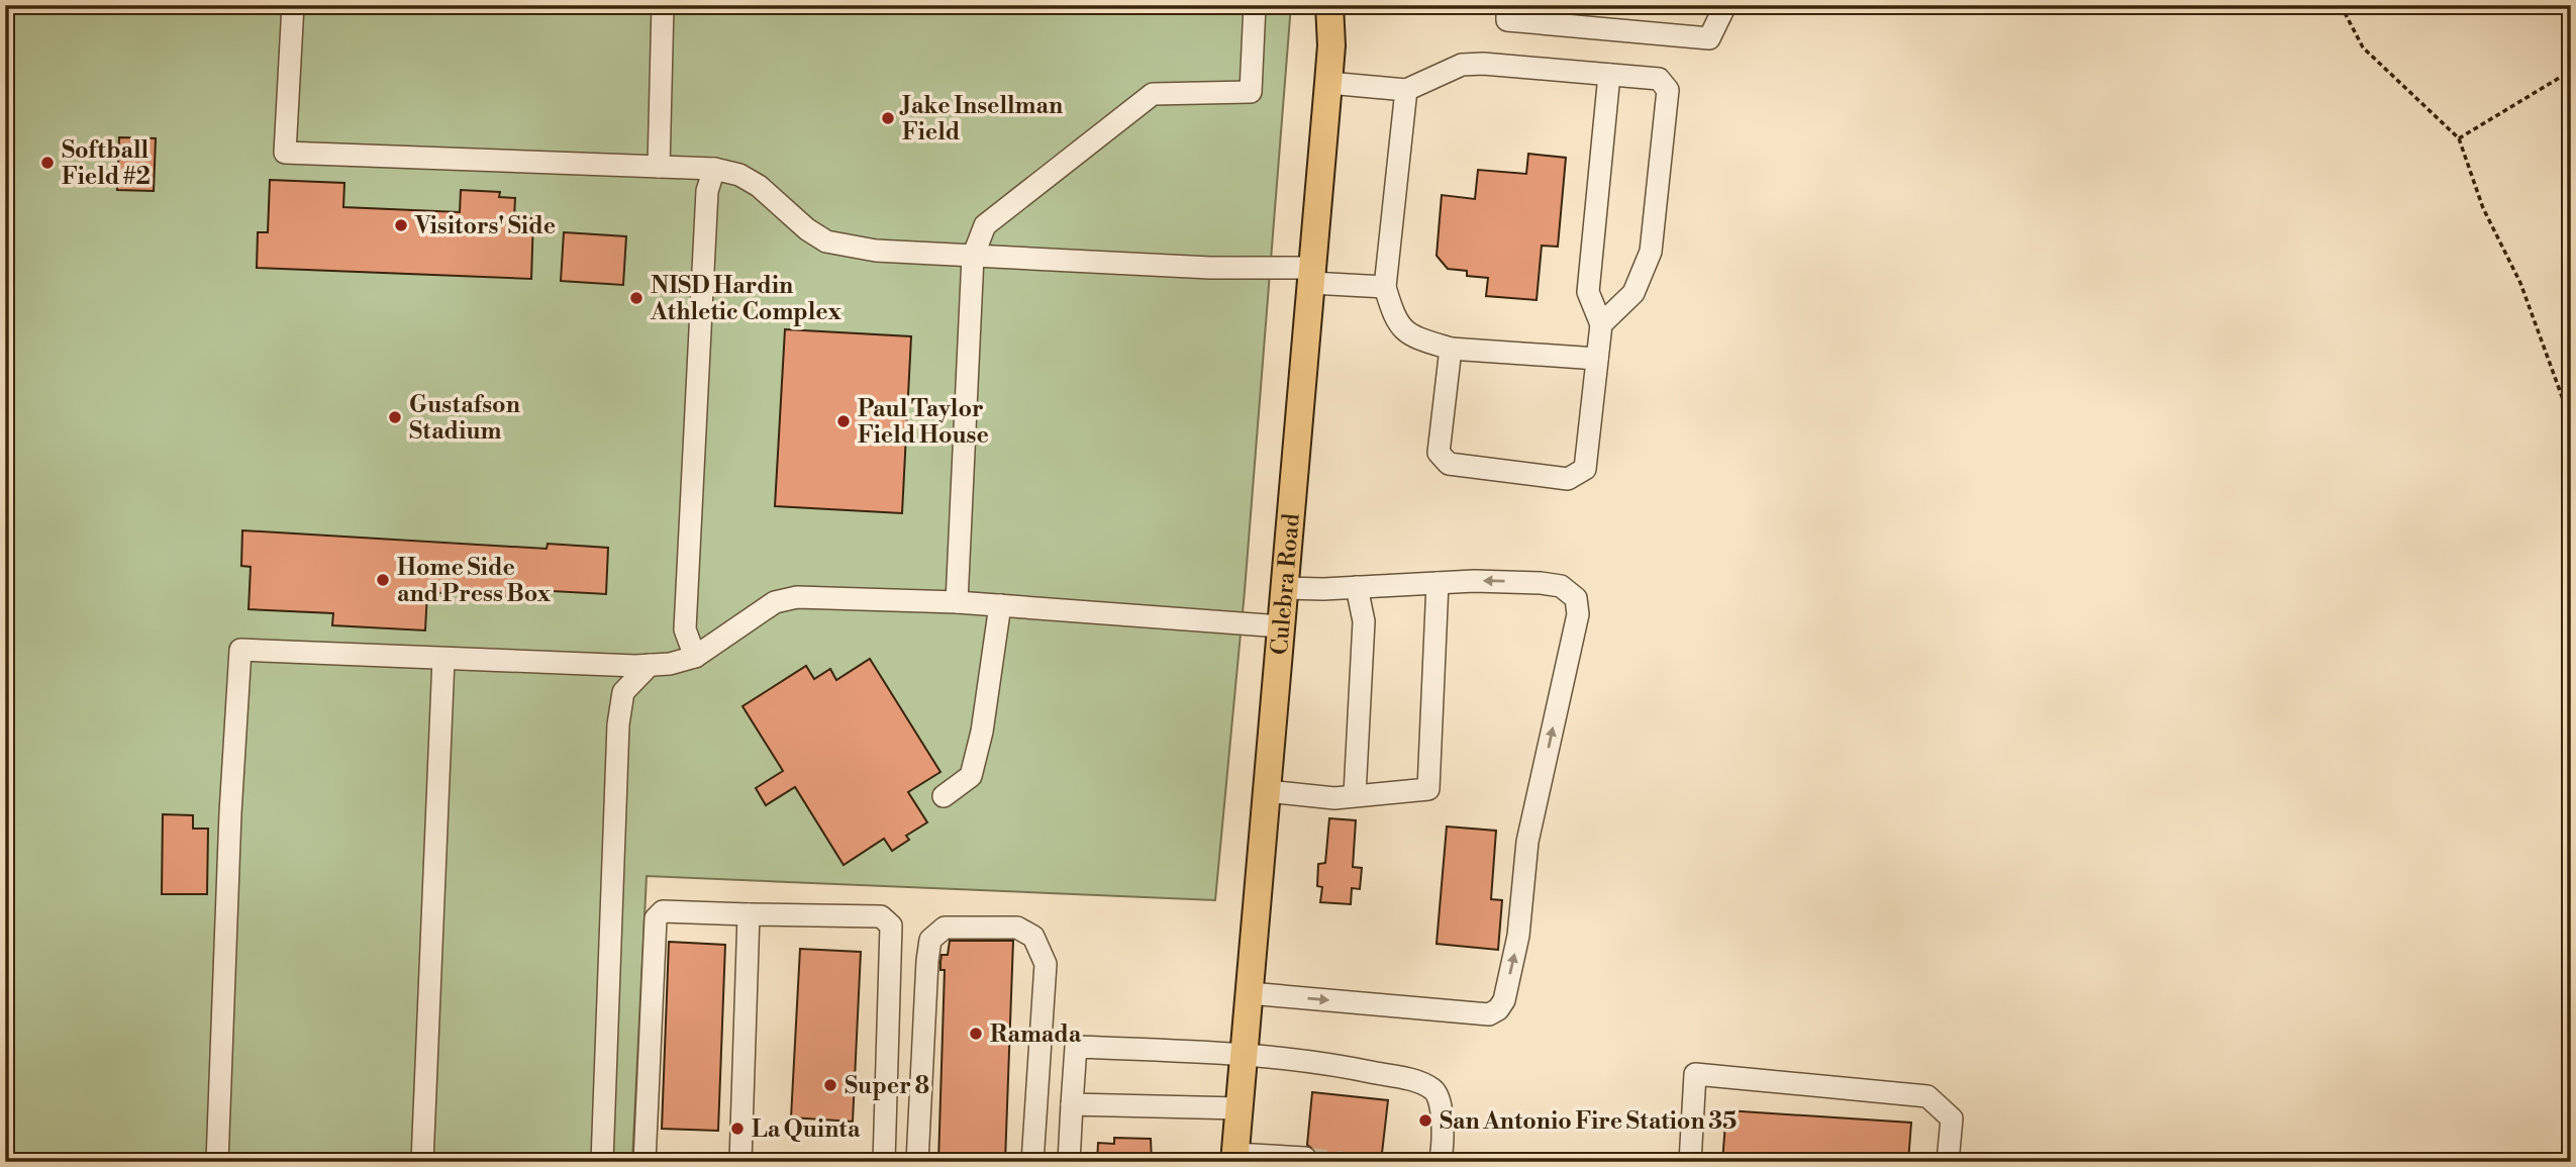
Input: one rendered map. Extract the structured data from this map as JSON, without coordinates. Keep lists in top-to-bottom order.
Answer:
{
  "streets": {
    "main road": ["Culebra Road"]
  },
  "places": [
    "Jake Insellman Field",
    "Softball Field #2",
    "Visitors' Side",
    "NISD Hardin Athletic Complex",
    "Gustafson Stadium",
    "Paul Taylor Field House",
    "Home Side and Press Box",
    "Ramada",
    "Super 8",
    "San Antonio Fire Station 35",
    "La Quinta"
  ]
}
